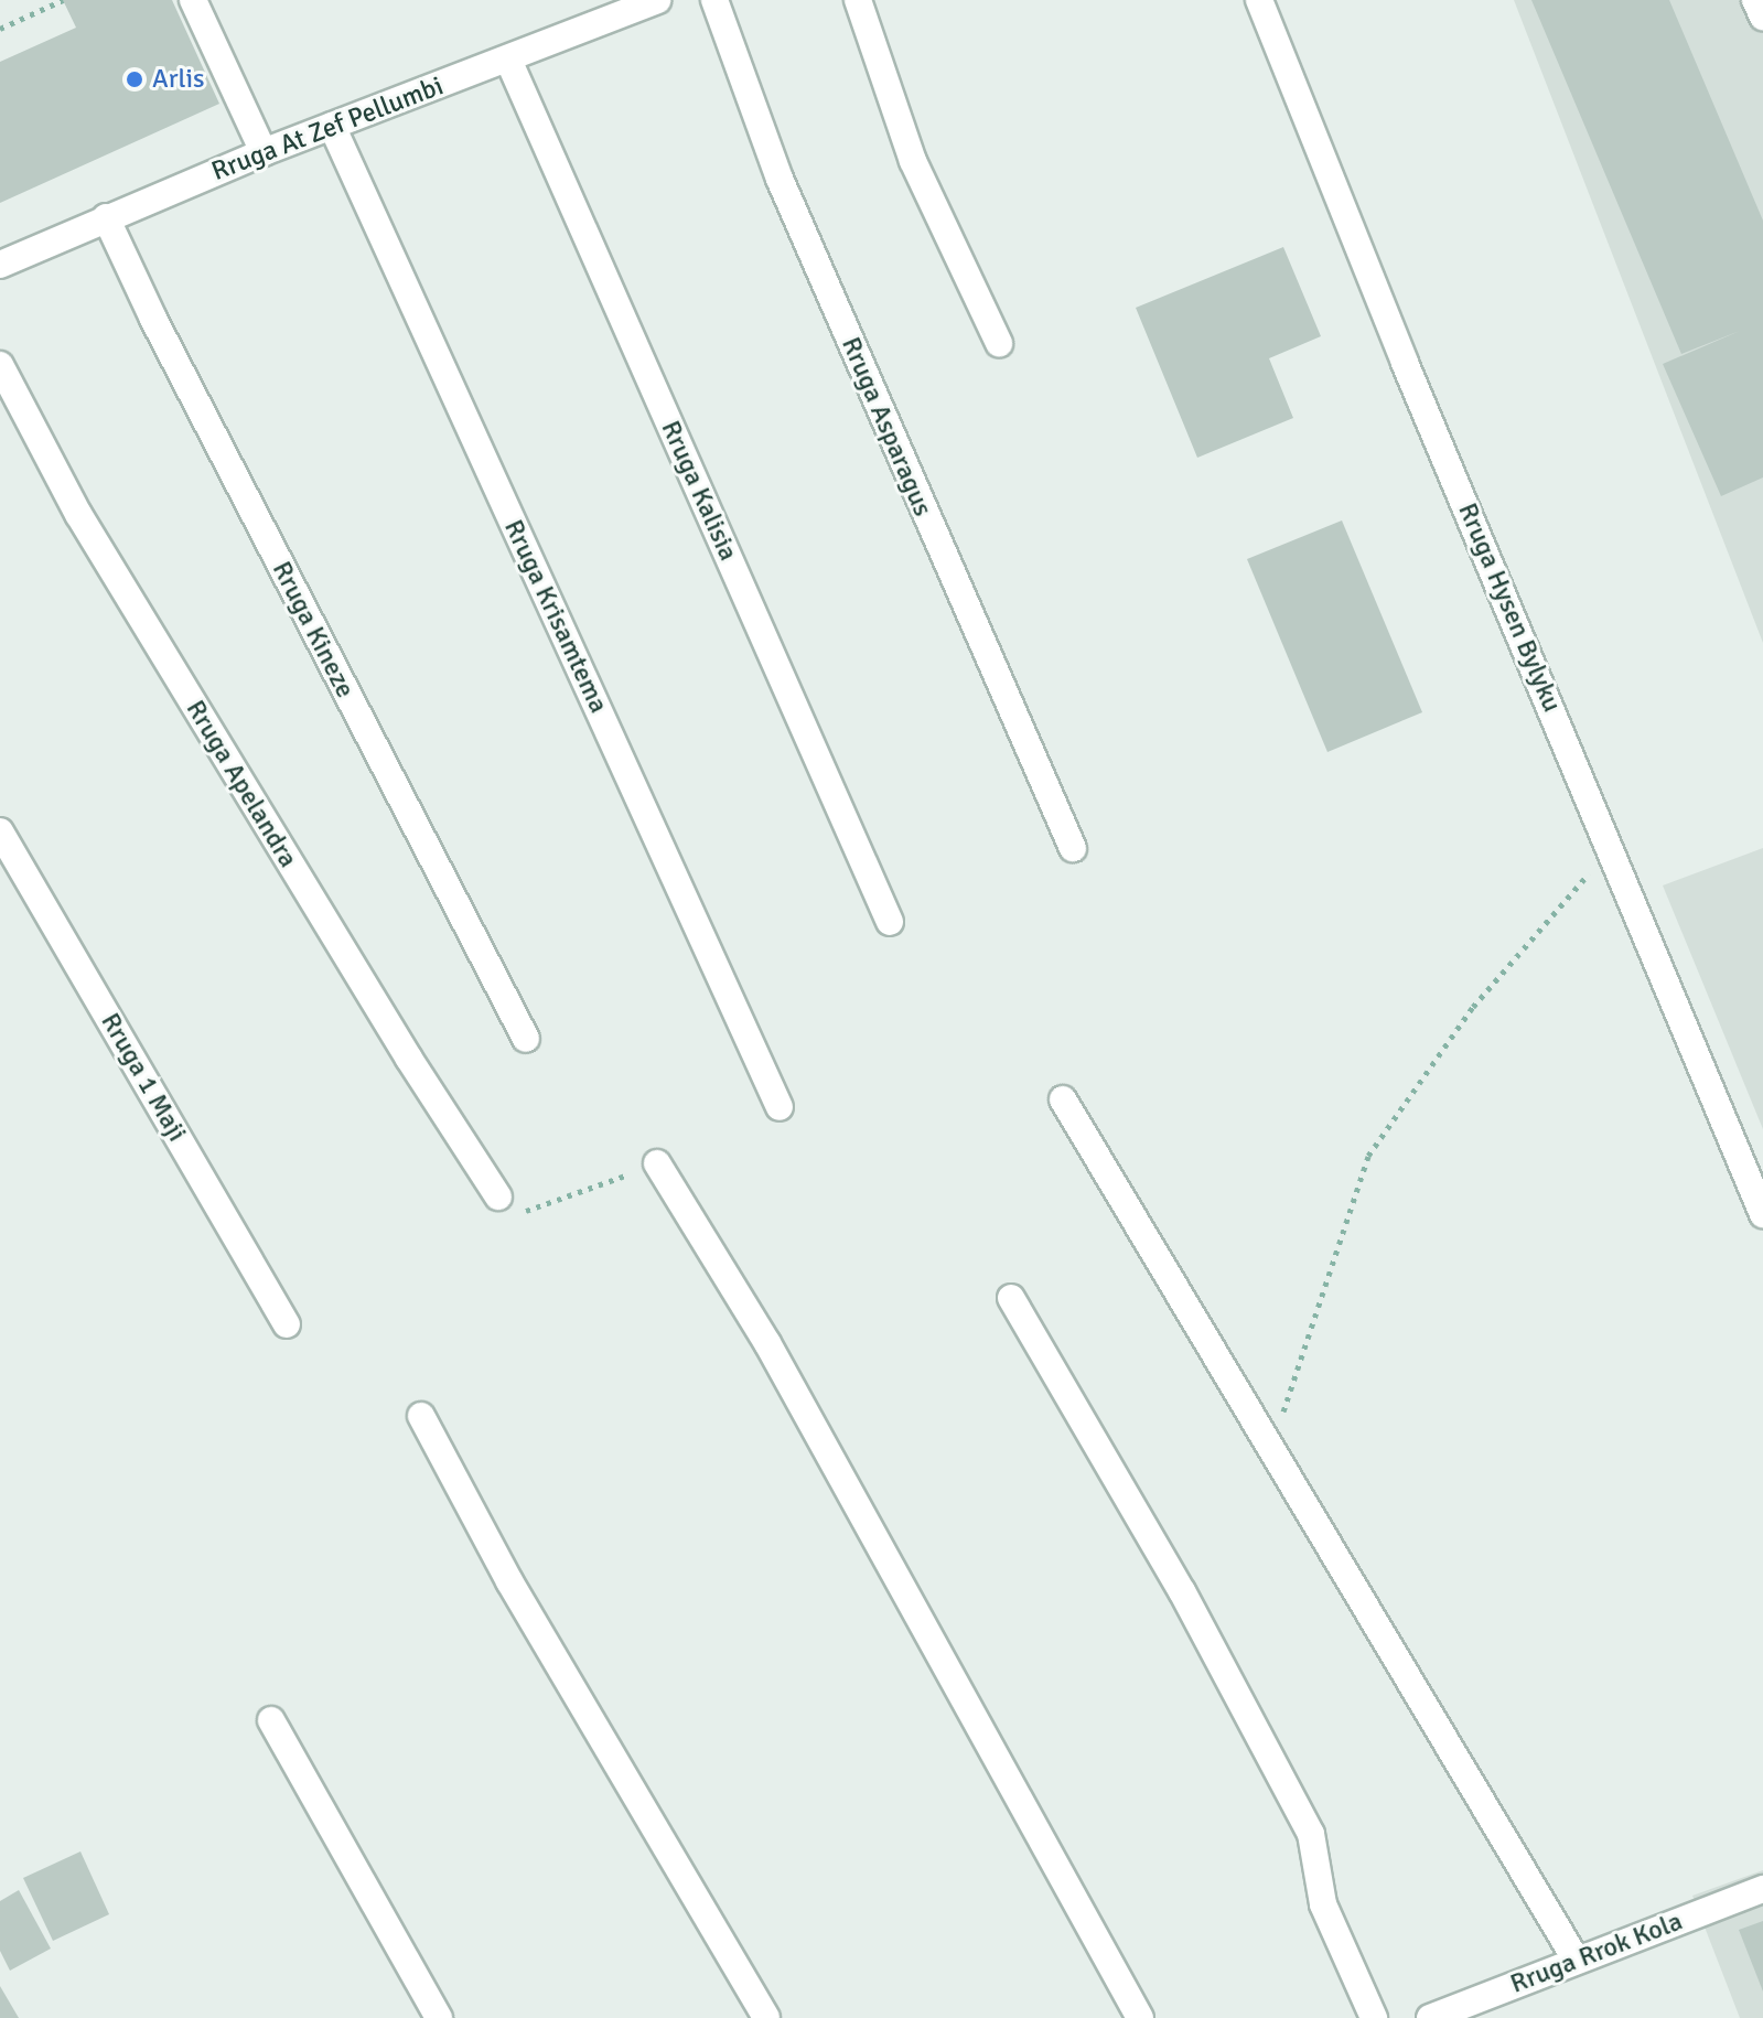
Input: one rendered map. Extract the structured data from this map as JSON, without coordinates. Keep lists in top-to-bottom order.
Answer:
{
  "streets": {
    "street": [
      "Rruga At Zef Pellumbi",
      "Rruga Asparagus",
      "Rruga Kalisia",
      "Rruga Hysen Bylyku",
      "Rruga Krisamtema",
      "Rruga Kineze",
      "Rruga Apelandra",
      "Rruga 1 Maji",
      "Rruga Rrok Kola"
    ]
  },
  "crossings": [
    ["Rruga At Zef Pellumbi", "Rruga Kalisia"],
    ["Rruga At Zef Pellumbi", "Rruga Krisamtema"],
    ["Rruga At Zef Pellumbi", "Rruga Kineze"]
  ],
  "places": ["Arlis"]
}
